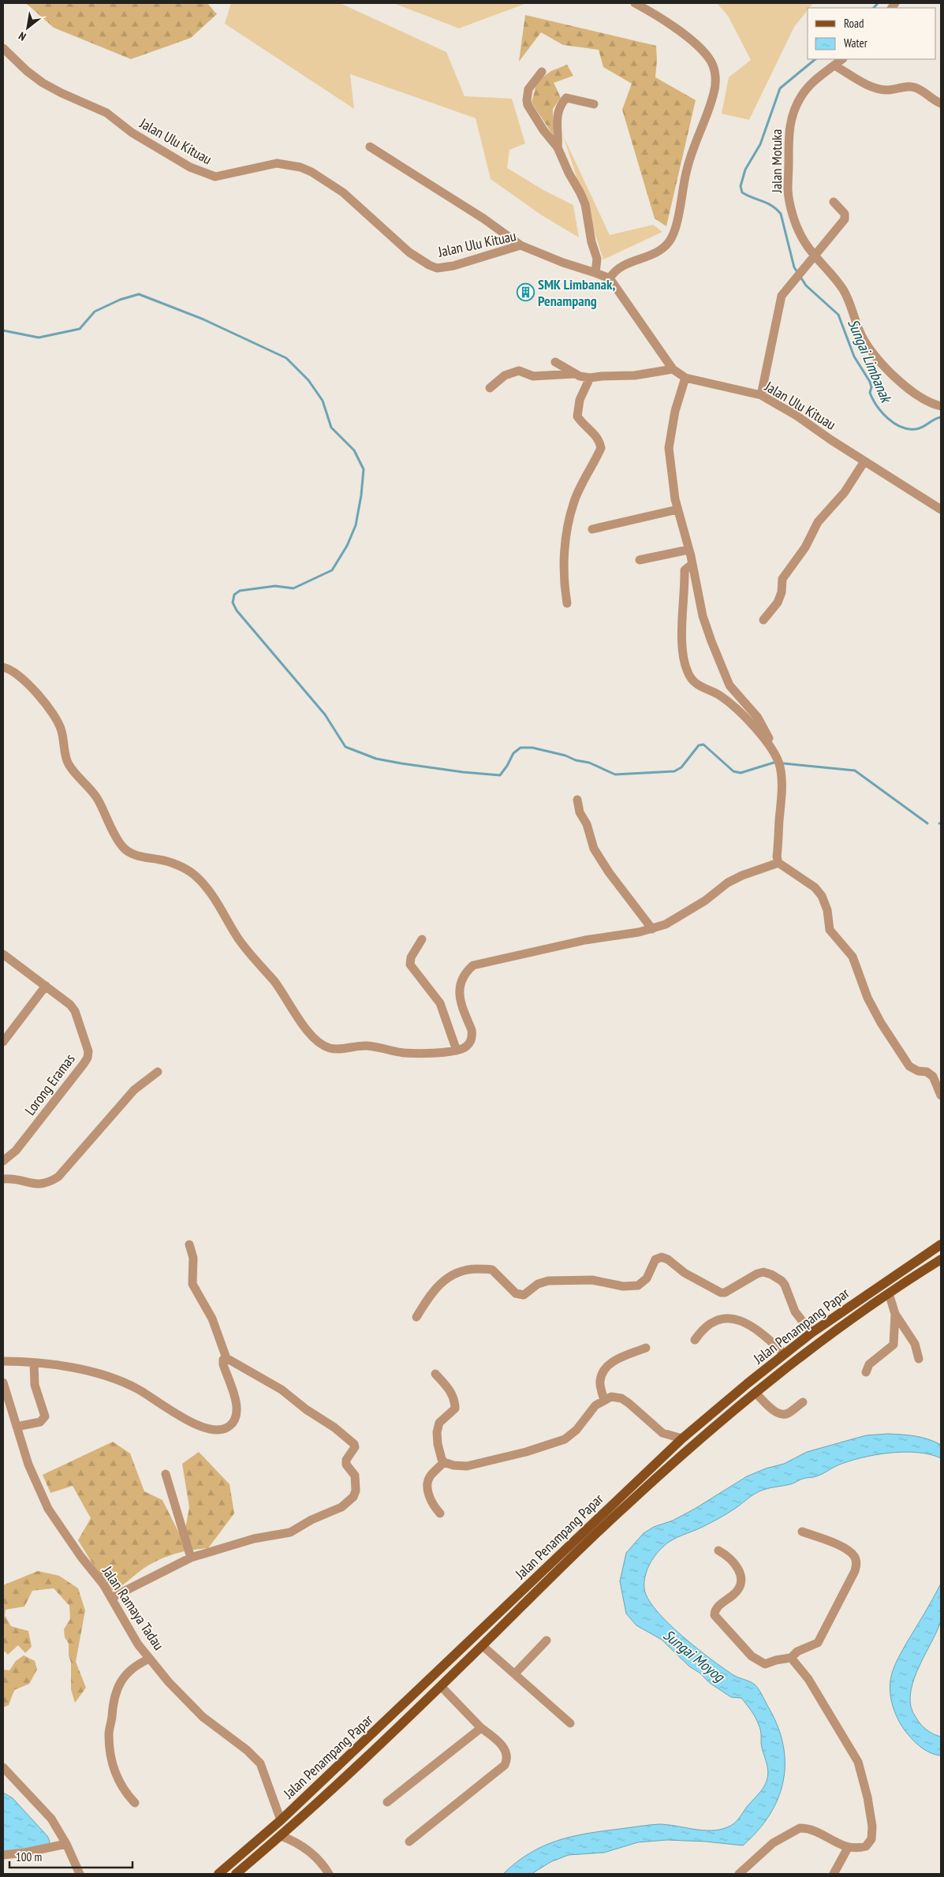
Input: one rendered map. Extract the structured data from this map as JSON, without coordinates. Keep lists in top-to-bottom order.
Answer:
{
  "streets": {
    "main road": ["Jalan Penampang Papar"],
    "street": [
      "Jalan Ulu Kituau",
      "Jalan Motuka",
      "Lorong Eramas",
      "Jalan Ramaya Tadau"
    ]
  },
  "crossings": [
    ["Jalan Penampang Papar", "Jalan Ramaya Tadau"]
  ],
  "water": ["Sungai Limbanak", "Sungai Moyog"],
  "places": {
    "building": ["SMK Limbanak, Penampang"]
  },
  "legend": ["Road", "Water"],
  "scale_bar": "100 m",
  "north": "bottom left"
}
